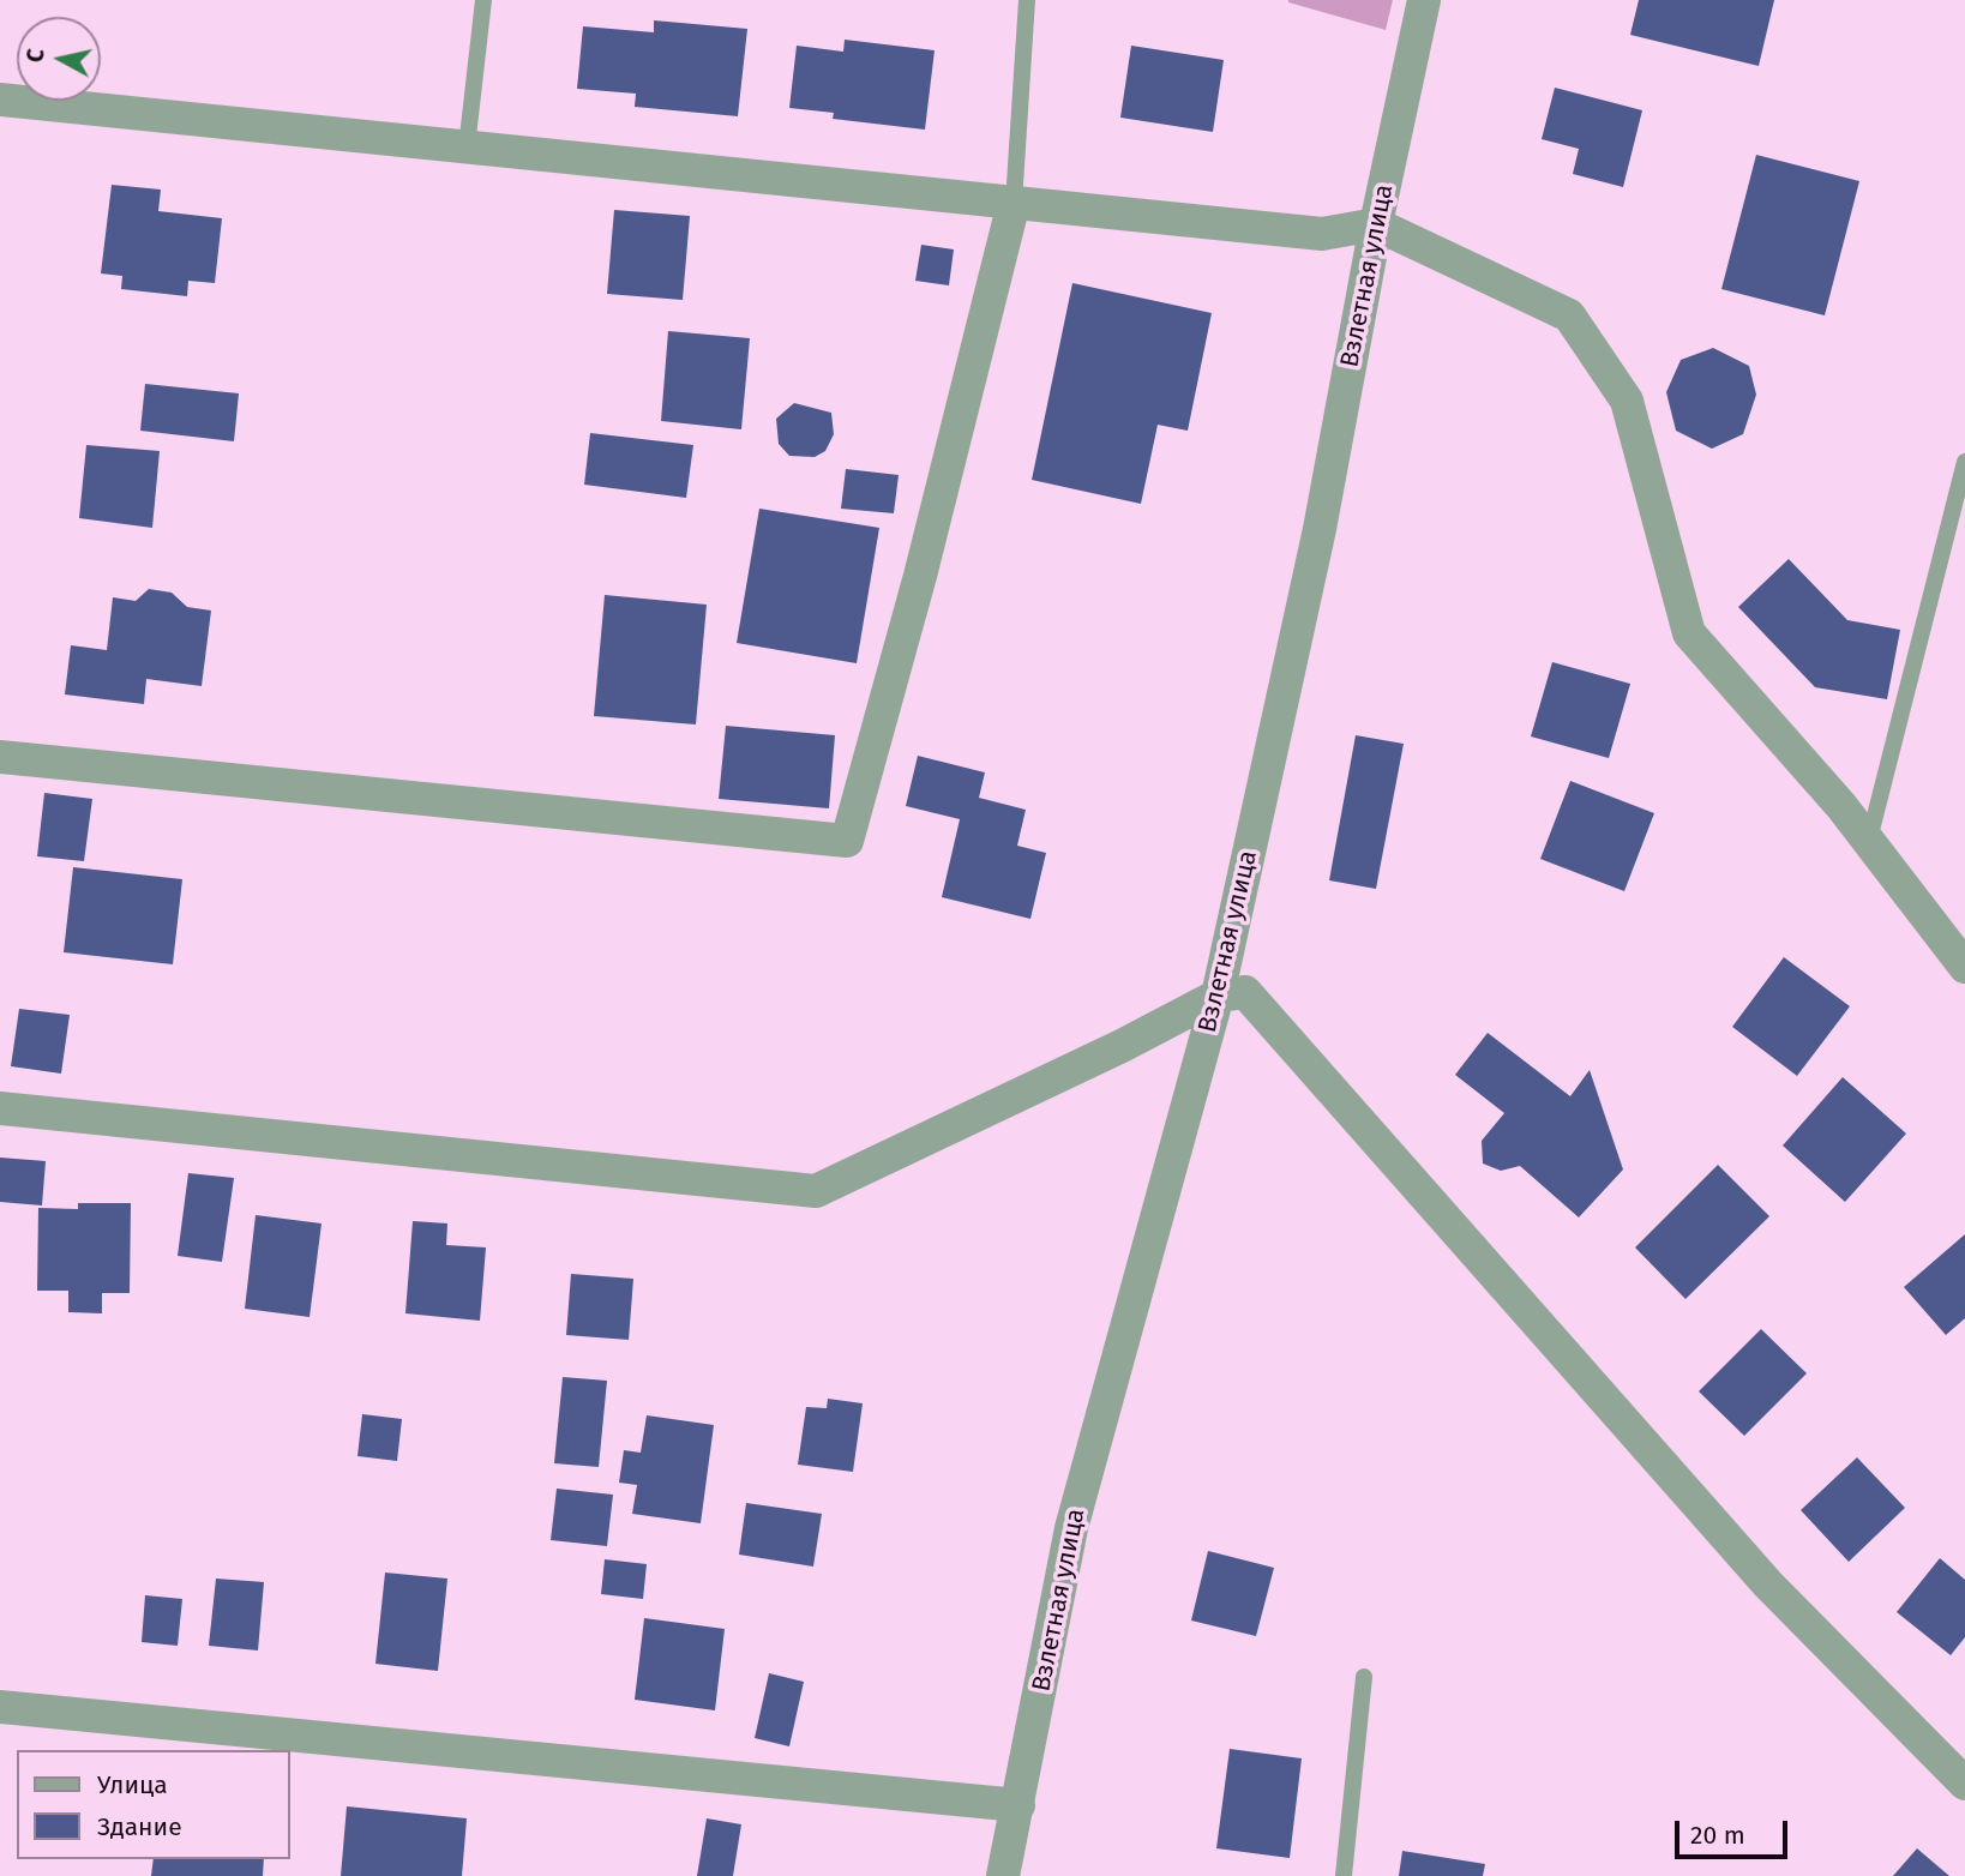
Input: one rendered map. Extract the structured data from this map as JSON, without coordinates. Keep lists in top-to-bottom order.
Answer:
{
  "streets": {
    "street": ["Взлетная улица"]
  },
  "legend": ["Улица", "Здание"],
  "scale_bar": "20 m",
  "north": "left"
}
